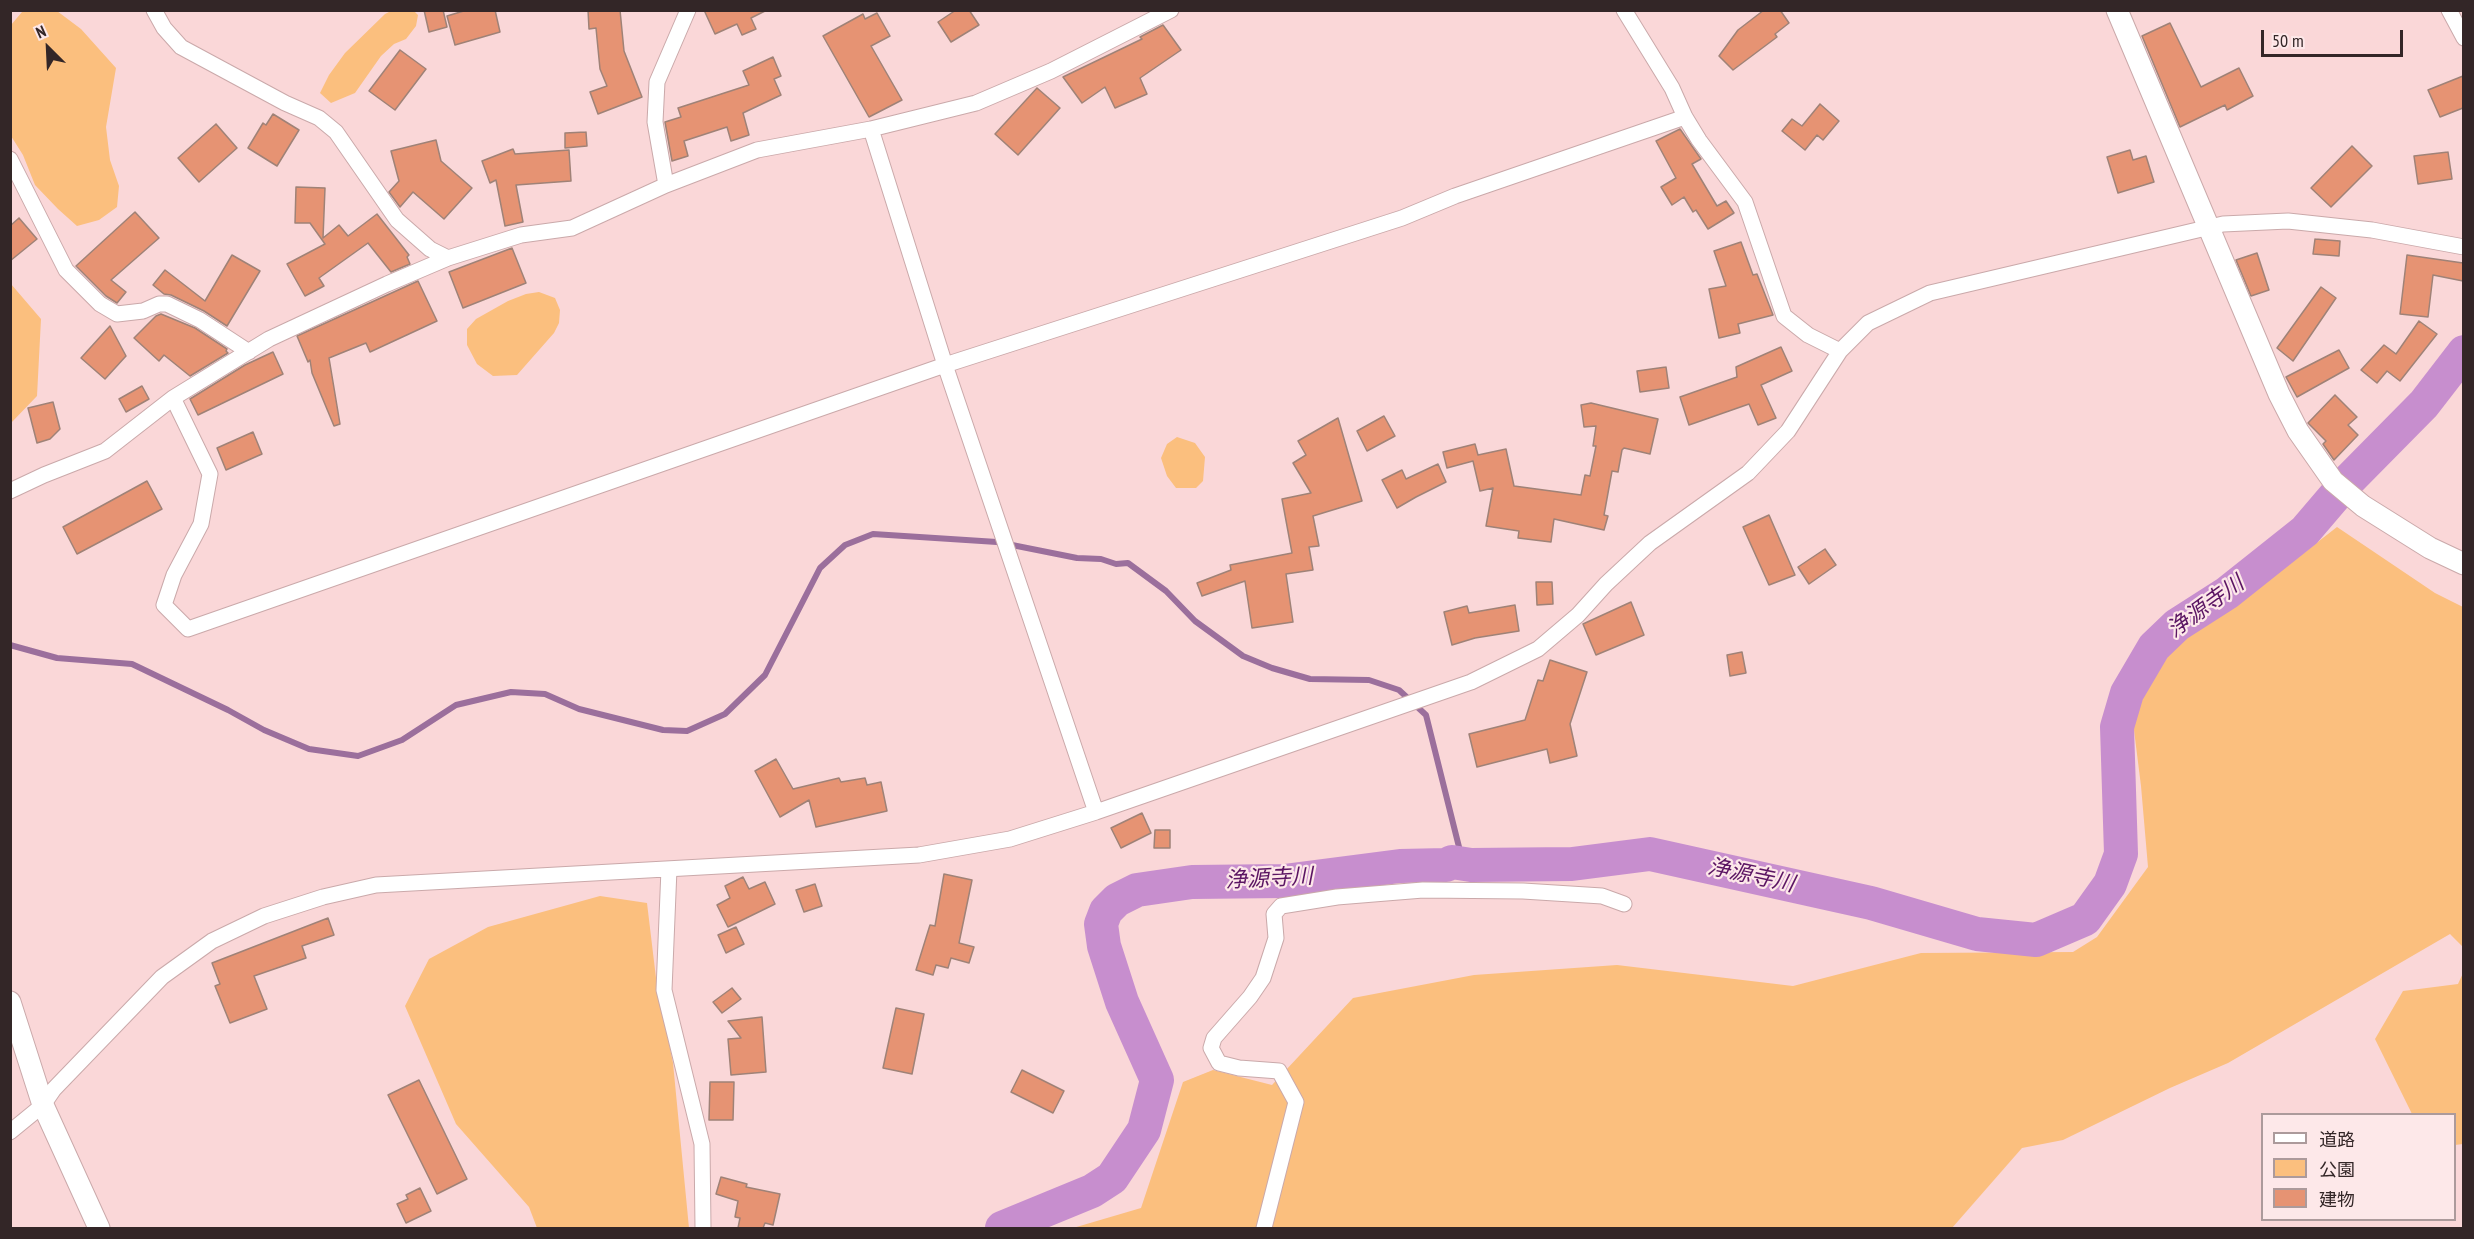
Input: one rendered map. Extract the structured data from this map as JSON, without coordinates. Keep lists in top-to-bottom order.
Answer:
{
  "water": ["浄源寺川"],
  "legend": ["道路", "公園", "建物"],
  "scale_bar": "50 m",
  "north": "top left"
}
